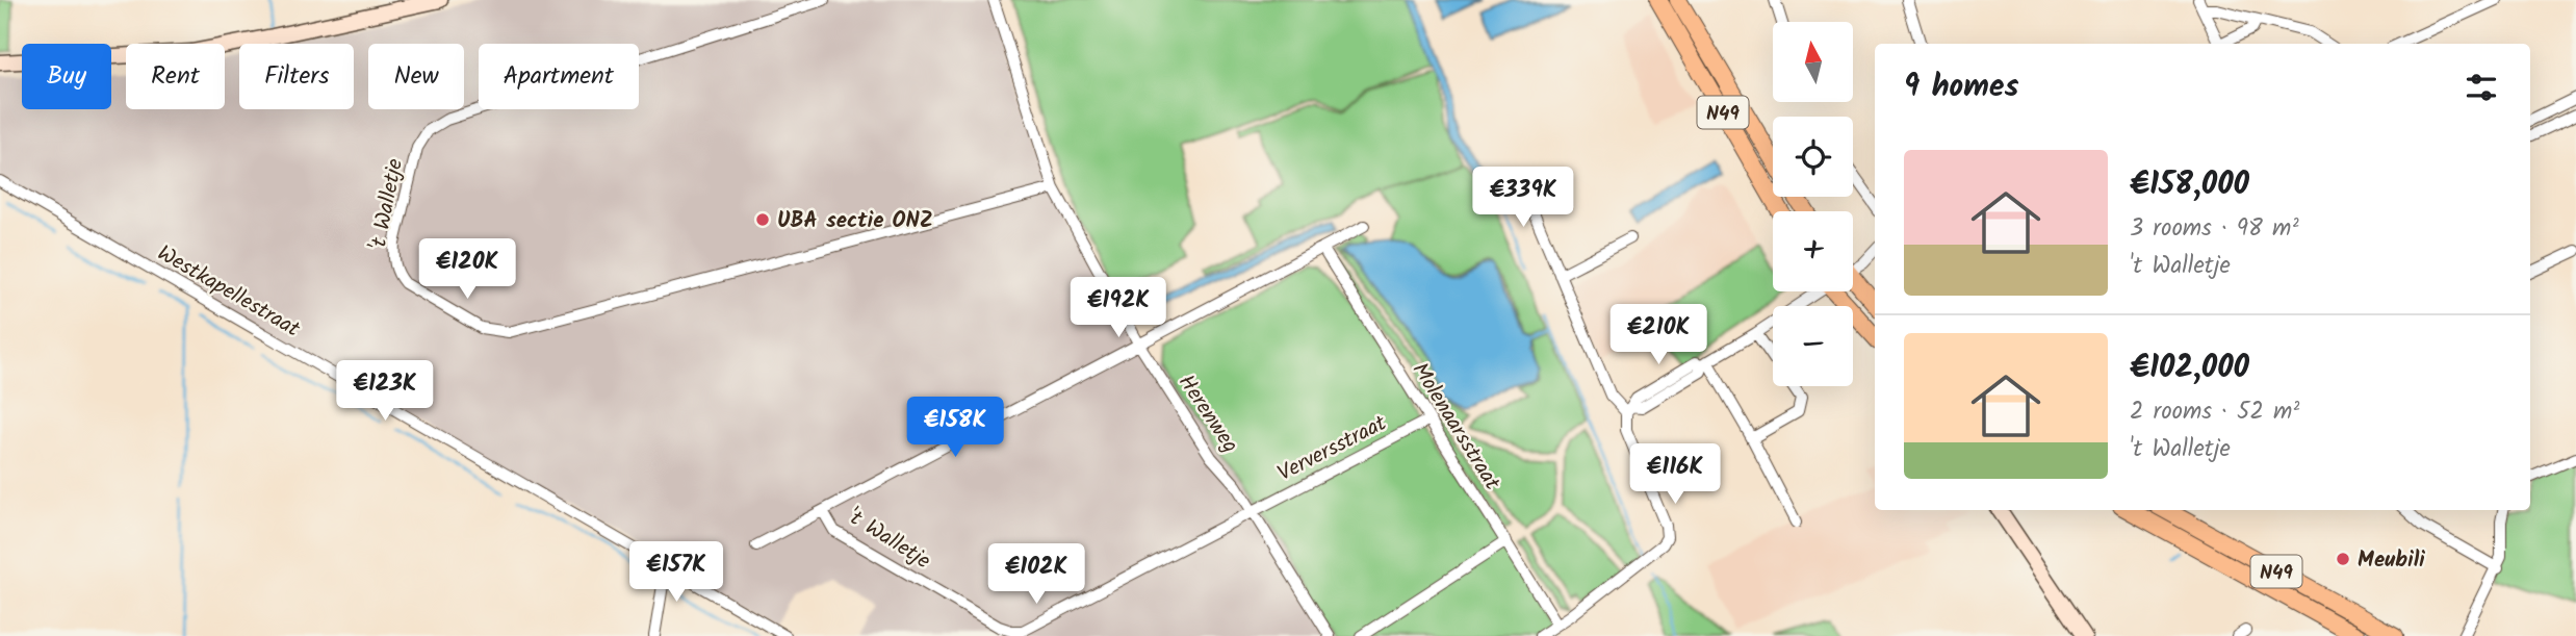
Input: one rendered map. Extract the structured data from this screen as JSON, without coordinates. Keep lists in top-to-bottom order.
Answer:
{
  "streets": {
    "main road": ["N49"],
    "street": [
      "'t Walletje",
      "Westkapellestraat",
      "Herenweg",
      "Molenaarsstraat",
      "Verversstraat"
    ]
  },
  "crossings": [
    ["'t Walletje", "Herenweg"],
    ["'t Walletje", "Verversstraat"],
    ["Herenweg", "Verversstraat"],
    ["Molenaarsstraat", "Verversstraat"]
  ],
  "places": ["UBA sectie ONZ", "Meubili"],
  "north": "top",
  "page": {
    "map_buttons": ["+", "−"],
    "chip": [
      "Buy",
      "Rent",
      "Filters",
      "New",
      "Apartment"
    ],
    "heading": "9 homes",
    "list": [
      {
        "name": "€158,000",
        "note": "3 rooms · 98 m² · 't Walletje"
      },
      {
        "name": "€102,000",
        "note": "2 rooms · 52 m² · 't Walletje"
      }
    ],
    "price": [
      "€339K",
      "€120K",
      "€192K",
      "€210K",
      "€123K",
      "€158K",
      "€116K",
      "€157K",
      "€102K"
    ]
  }
}
